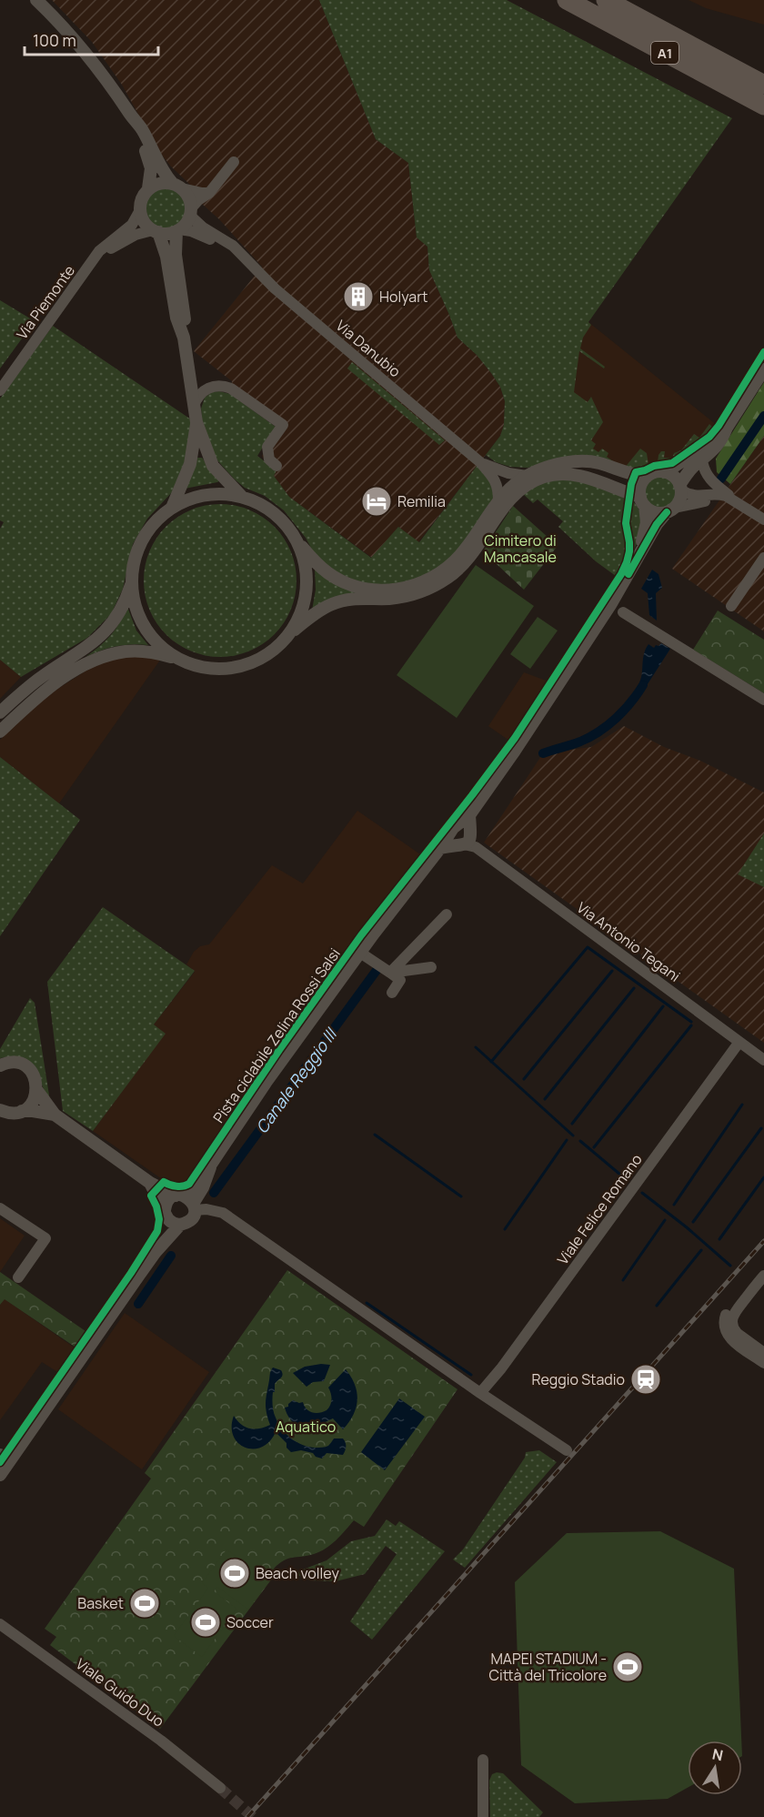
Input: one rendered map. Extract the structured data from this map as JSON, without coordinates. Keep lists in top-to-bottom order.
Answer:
{
  "streets": {
    "highway": ["A1"],
    "street": [
      "Via Piemonte",
      "Via Danubio",
      "Via Antonio Tegani",
      "Viale Felice Romano",
      "Viale Guido Duo"
    ],
    "cycle path": ["Pista ciclabile Zelina Rossi Salsi"]
  },
  "crossings": [
    ["Via Piemonte", "Via Danubio"],
    ["Via Antonio Tegani", "Viale Felice Romano"]
  ],
  "water": ["Canale Reggio III"],
  "parks": ["Cimitero di Mancasale", "Aquatico"],
  "places": {
    "building": ["Holyart"],
    "hotel": ["Remilia"],
    "station": ["Reggio Stadio"],
    "sports": [
      "Beach volley",
      "Basket",
      "Soccer",
      "MAPEI STADIUM - Città del Tricolore"
    ]
  },
  "scale_bar": "100 m",
  "north": "top"
}
